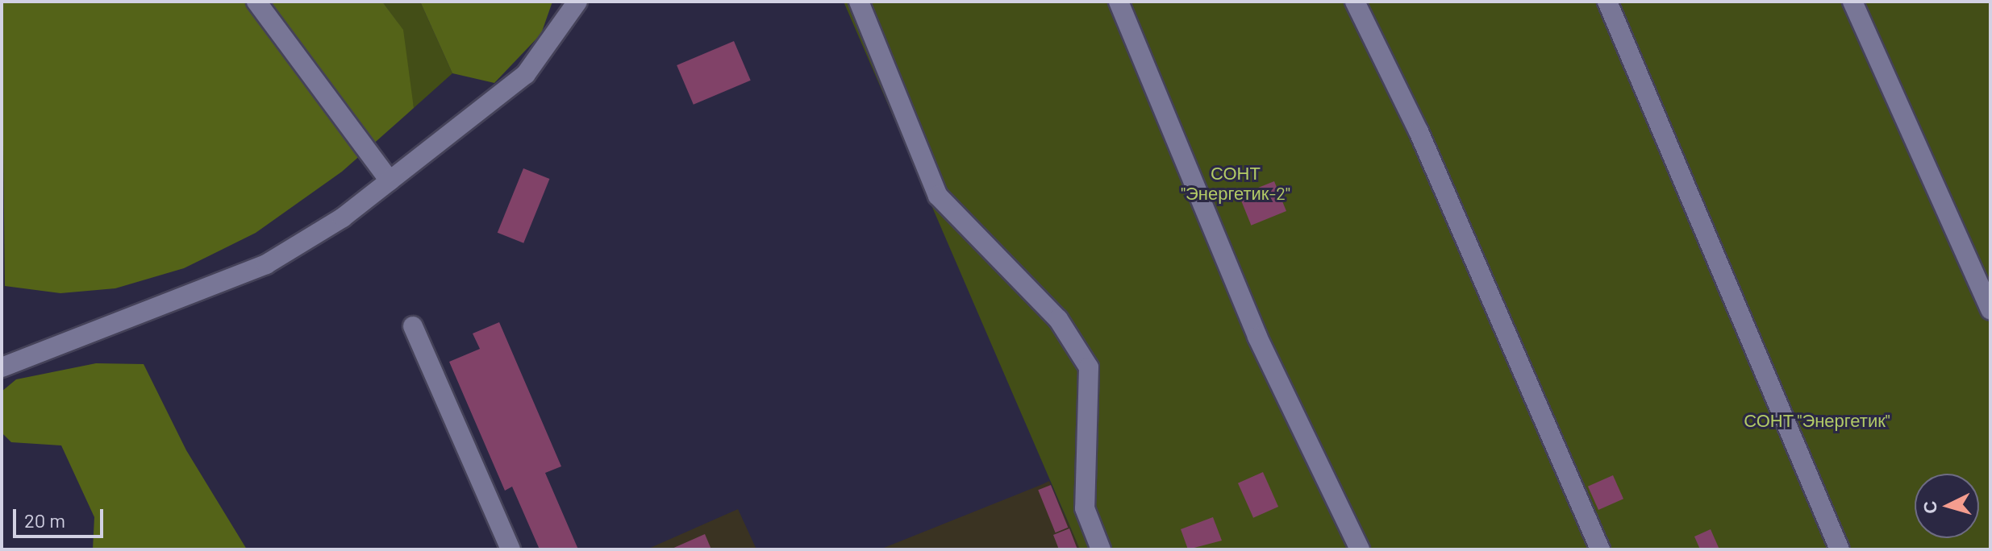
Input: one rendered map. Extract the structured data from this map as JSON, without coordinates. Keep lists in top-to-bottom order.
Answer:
{
  "parks": ["СОНТ \"Энергетик-2\"", "СОНТ \"Энергетик\""],
  "scale_bar": "20 m",
  "north": "left"
}
